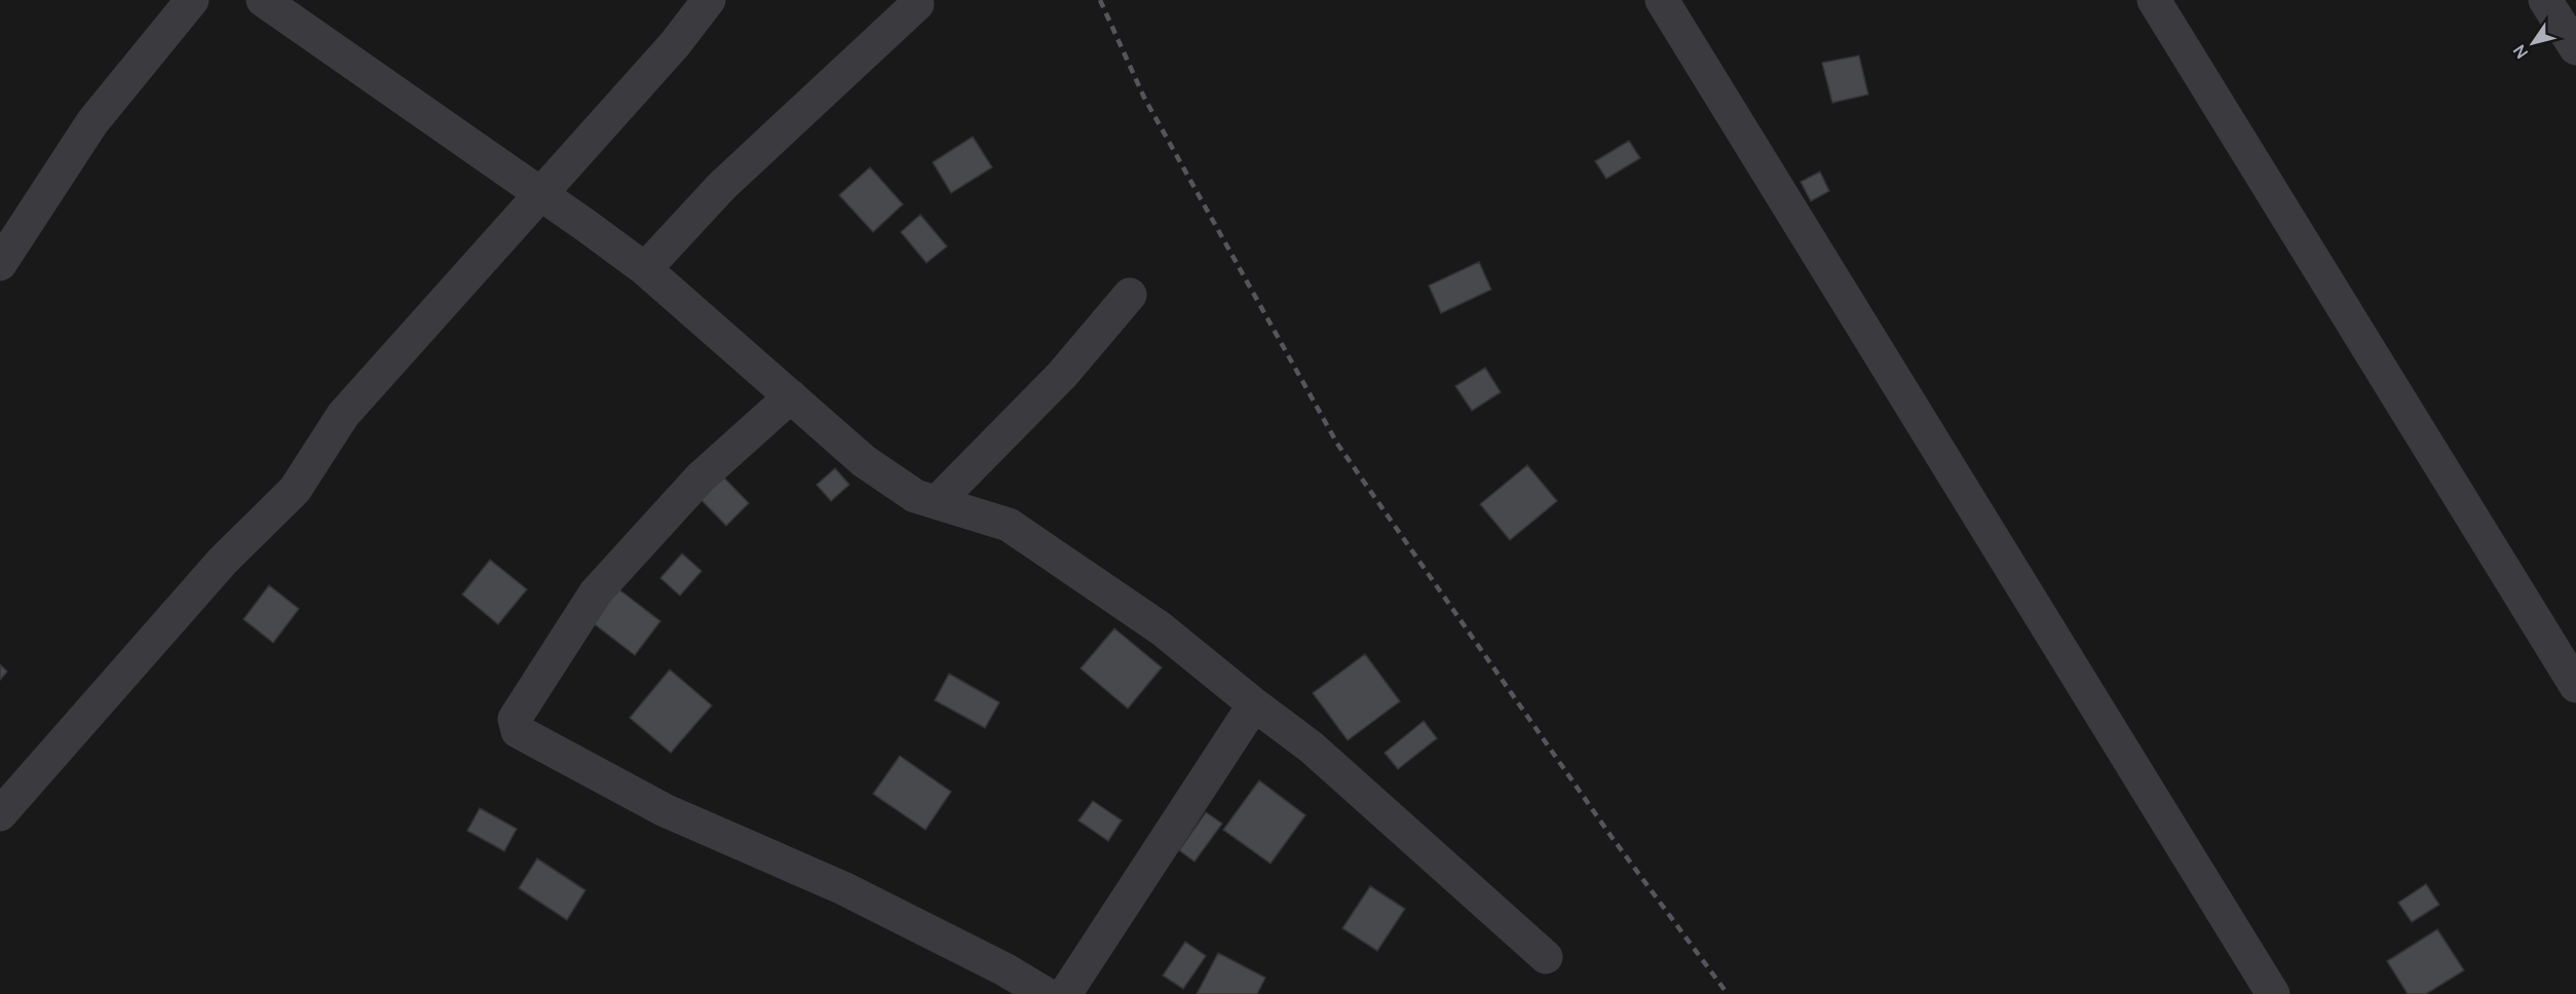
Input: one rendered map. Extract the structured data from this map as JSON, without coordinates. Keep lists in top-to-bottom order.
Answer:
{
  "north": "bottom left"
}
